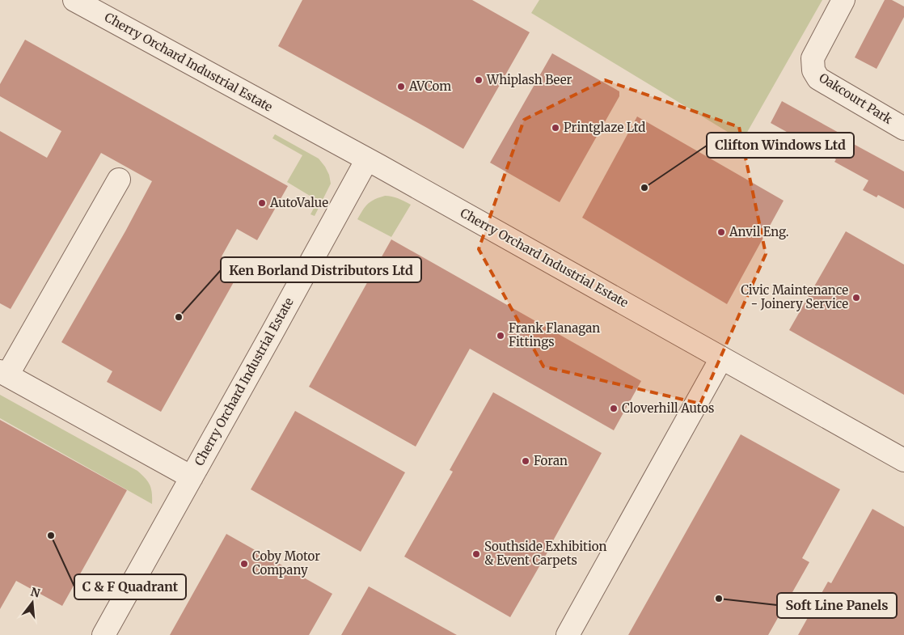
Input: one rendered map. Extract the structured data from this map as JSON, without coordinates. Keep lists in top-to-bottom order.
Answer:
{
  "streets": {
    "street": ["Cherry Orchard Industrial Estate", "Oakcourt Park"]
  },
  "places": [
    "Whiplash Beer",
    "AVCom",
    "Printglaze Ltd",
    "Clifton Windows Ltd",
    "AutoValue",
    "Anvil Eng.",
    "Civic Maintenance - Joinery Service",
    "Ken Borland Distributors Ltd",
    "Frank Flanagan Fittings",
    "Cloverhill Autos",
    "Foran",
    "C & F Quadrant",
    "Southside Exhibition & Event Carpets",
    "Coby Motor Company",
    "Soft Line Panels"
  ],
  "north": "top"
}
